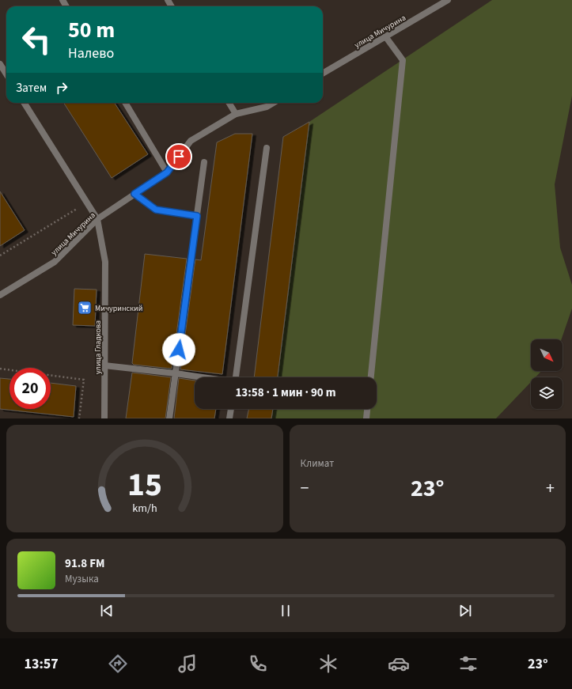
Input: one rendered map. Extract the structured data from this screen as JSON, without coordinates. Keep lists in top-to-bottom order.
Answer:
{
  "streets": {
    "street": ["улица Мичурина", "улица Гладкова"]
  },
  "crossings": [
    ["улица Мичурина", "улица Гладкова"]
  ],
  "places": {
    "supermarket": ["Мичуринский"]
  },
  "north": "bottom right",
  "page": {
    "turn": ["50 m", "Налево"],
    "then": "Затем",
    "limit": "20",
    "trip": "13:58 · 1 мин · 90 m",
    "tile": "Климат",
    "heat": ["−", "23°", "+"],
    "song": ["91.8 FM", "Музыка"],
    "tabs": ["13:57", "23°"],
    "gauge": ["15", "km/h"]
  }
}
